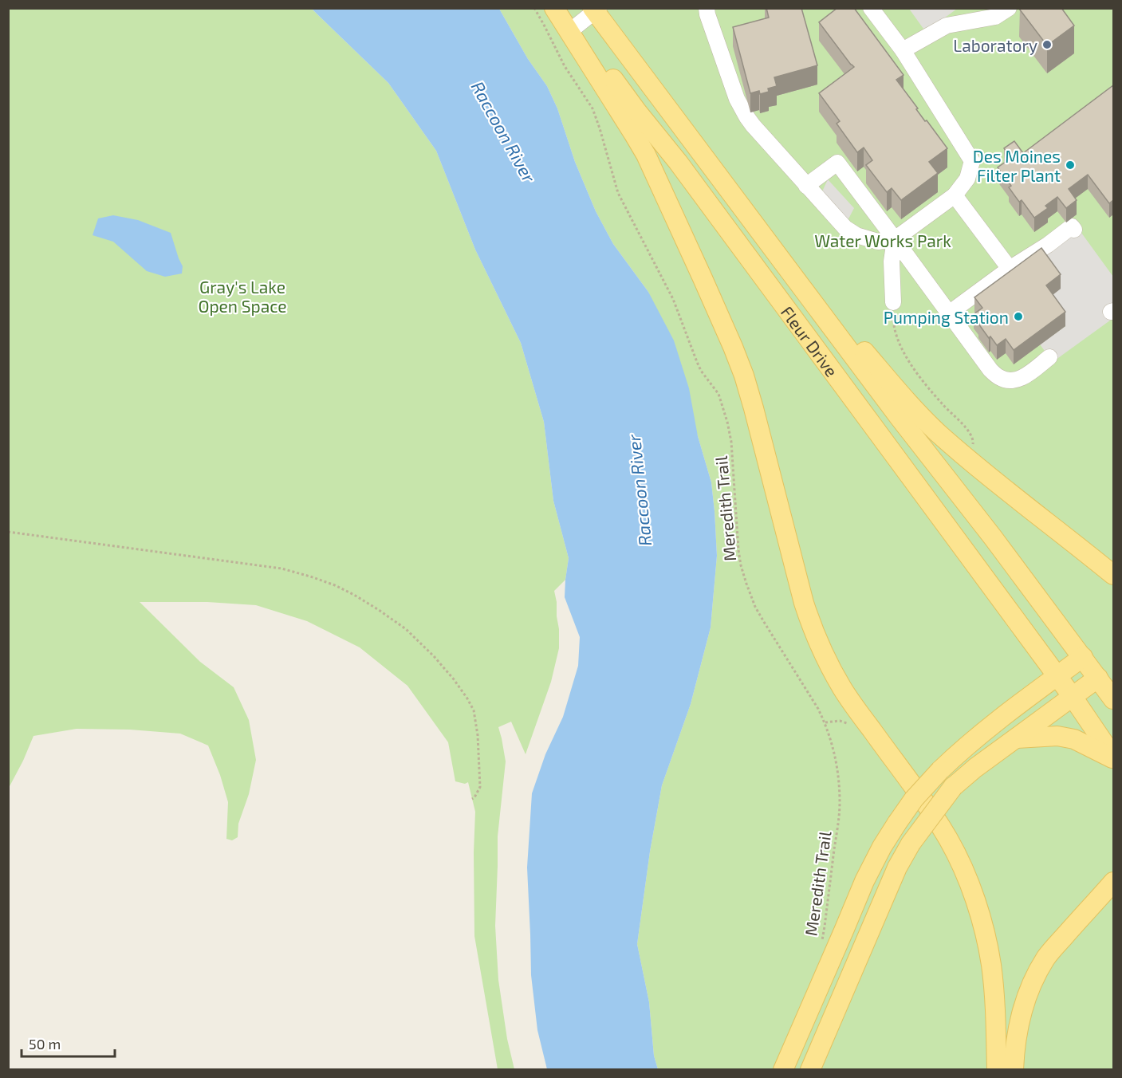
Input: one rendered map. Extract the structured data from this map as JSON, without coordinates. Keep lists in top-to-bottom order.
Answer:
{
  "streets": {
    "main road": ["Fleur Drive"],
    "path": ["Meredith Trail"]
  },
  "water": ["Raccoon River"],
  "parks": ["Water Works Park", "Gray's Lake Open Space"],
  "places": ["Laboratory", "Des Moines Filter Plant", "Pumping Station"],
  "scale_bar": "50 m"
}
